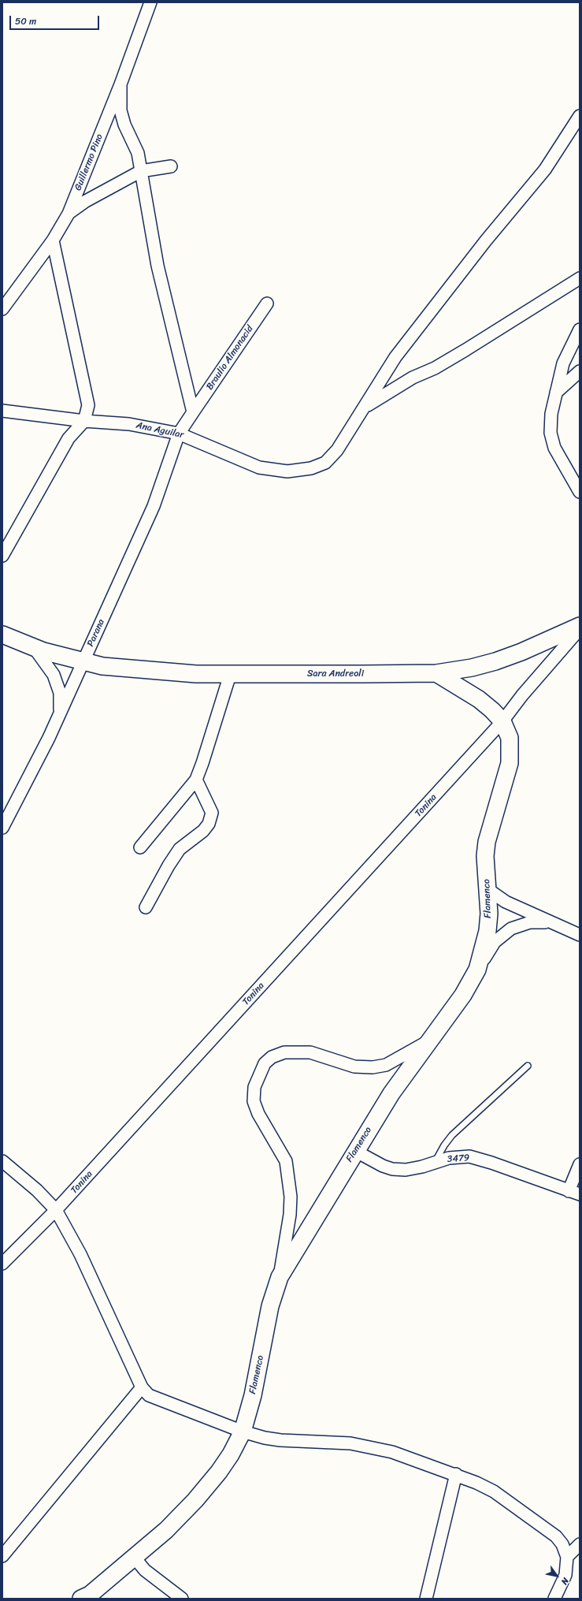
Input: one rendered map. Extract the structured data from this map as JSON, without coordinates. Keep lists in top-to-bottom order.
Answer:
{
  "streets": {
    "street": [
      "Guillermo Pino",
      "Braulio Almonacid",
      "Ana Aguilar",
      "Parana",
      "Sara Andreoli",
      "Tonina",
      "Flamenco",
      "3479"
    ]
  },
  "crossings": [
    ["Braulio Almonacid", "Ana Aguilar"],
    ["Braulio Almonacid", "Parana"],
    ["Ana Aguilar", "Parana"],
    ["Parana", "Sara Andreoli"],
    ["Sara Andreoli", "Flamenco"],
    ["Tonina", "Flamenco"],
    ["Flamenco", "3479"]
  ],
  "scale_bar": "50 m",
  "north": "bottom right"
}
